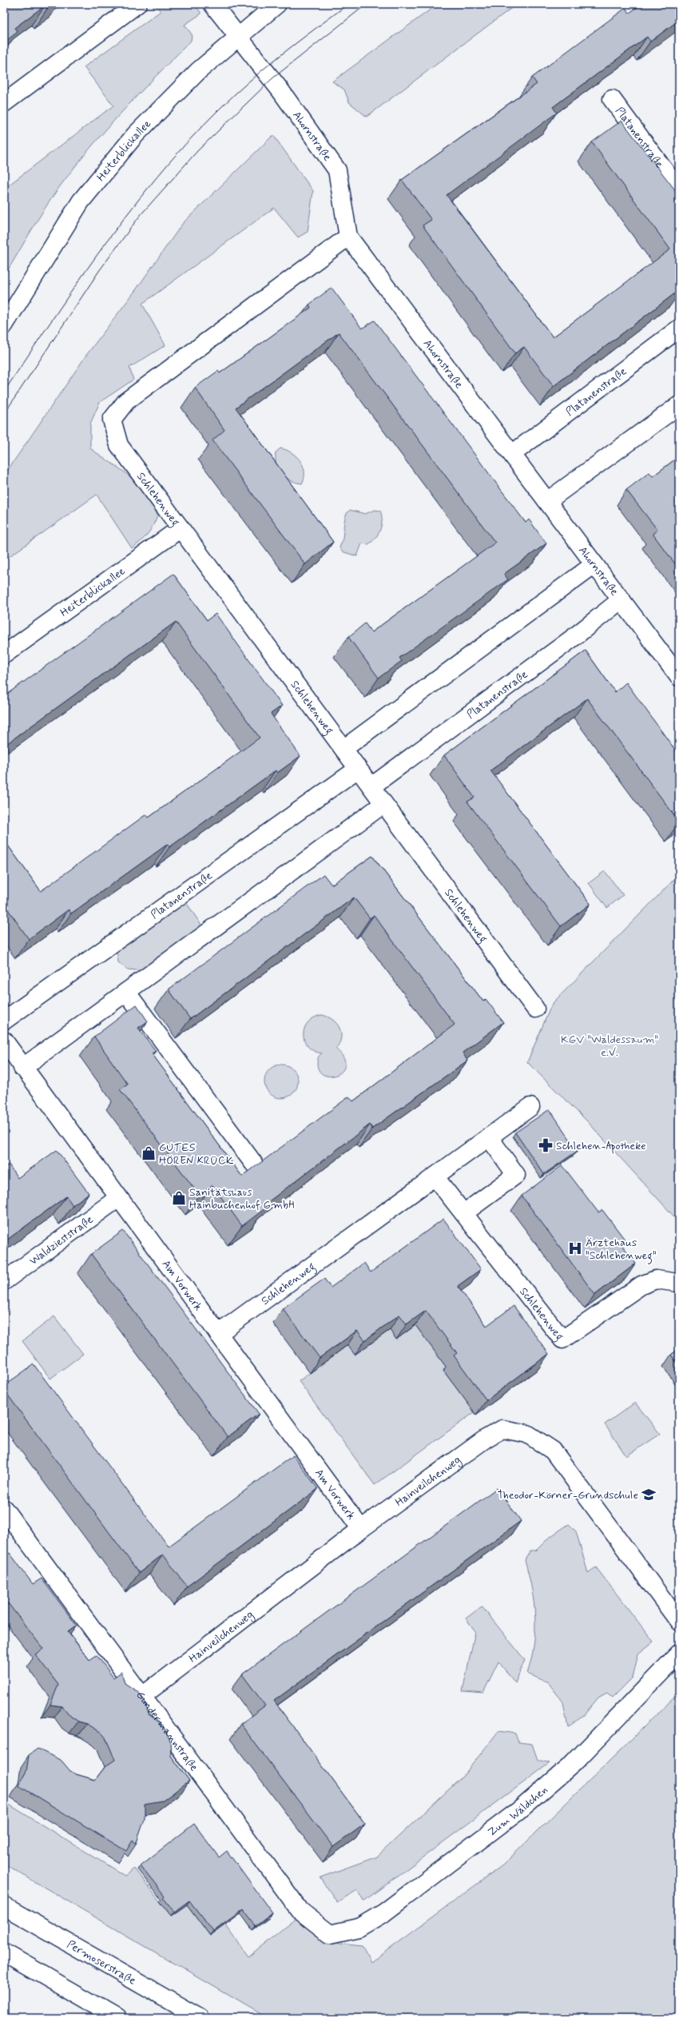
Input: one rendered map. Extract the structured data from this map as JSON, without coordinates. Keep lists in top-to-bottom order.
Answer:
{
  "streets": {
    "street": [
      "Ahornstraße",
      "Platanenstraße",
      "Heiterblickallee",
      "Schlehenweg",
      "Waldzieststraße",
      "Am Vorwerk",
      "Hainveilchenweg",
      "Gundermannstraße",
      "Zum Wäldchen",
      "Permoserstraße"
    ]
  },
  "crossings": [
    ["Ahornstraße", "Platanenstraße"],
    ["Ahornstraße", "Heiterblickallee"],
    ["Ahornstraße", "Schlehenweg"],
    ["Platanenstraße", "Schlehenweg"],
    ["Heiterblickallee", "Schlehenweg"],
    ["Schlehenweg", "Am Vorwerk"],
    ["Waldzieststraße", "Am Vorwerk"],
    ["Am Vorwerk", "Hainveilchenweg"],
    ["Hainveilchenweg", "Gundermannstraße"],
    ["Gundermannstraße", "Zum Wäldchen"]
  ],
  "parks": ["KGV \"Waldessaum\" e.V."],
  "places": {
    "pharmacy": ["Schlehen-Apotheke"],
    "shop": ["GUTES HÖREN KRÜCK", "Sanitätshaus Hainbuchenhof GmbH"],
    "hospital": ["Ärztehaus \"Schlehenweg\""],
    "school or university": ["Theodor-Körner-Grundschule"]
  }
}
